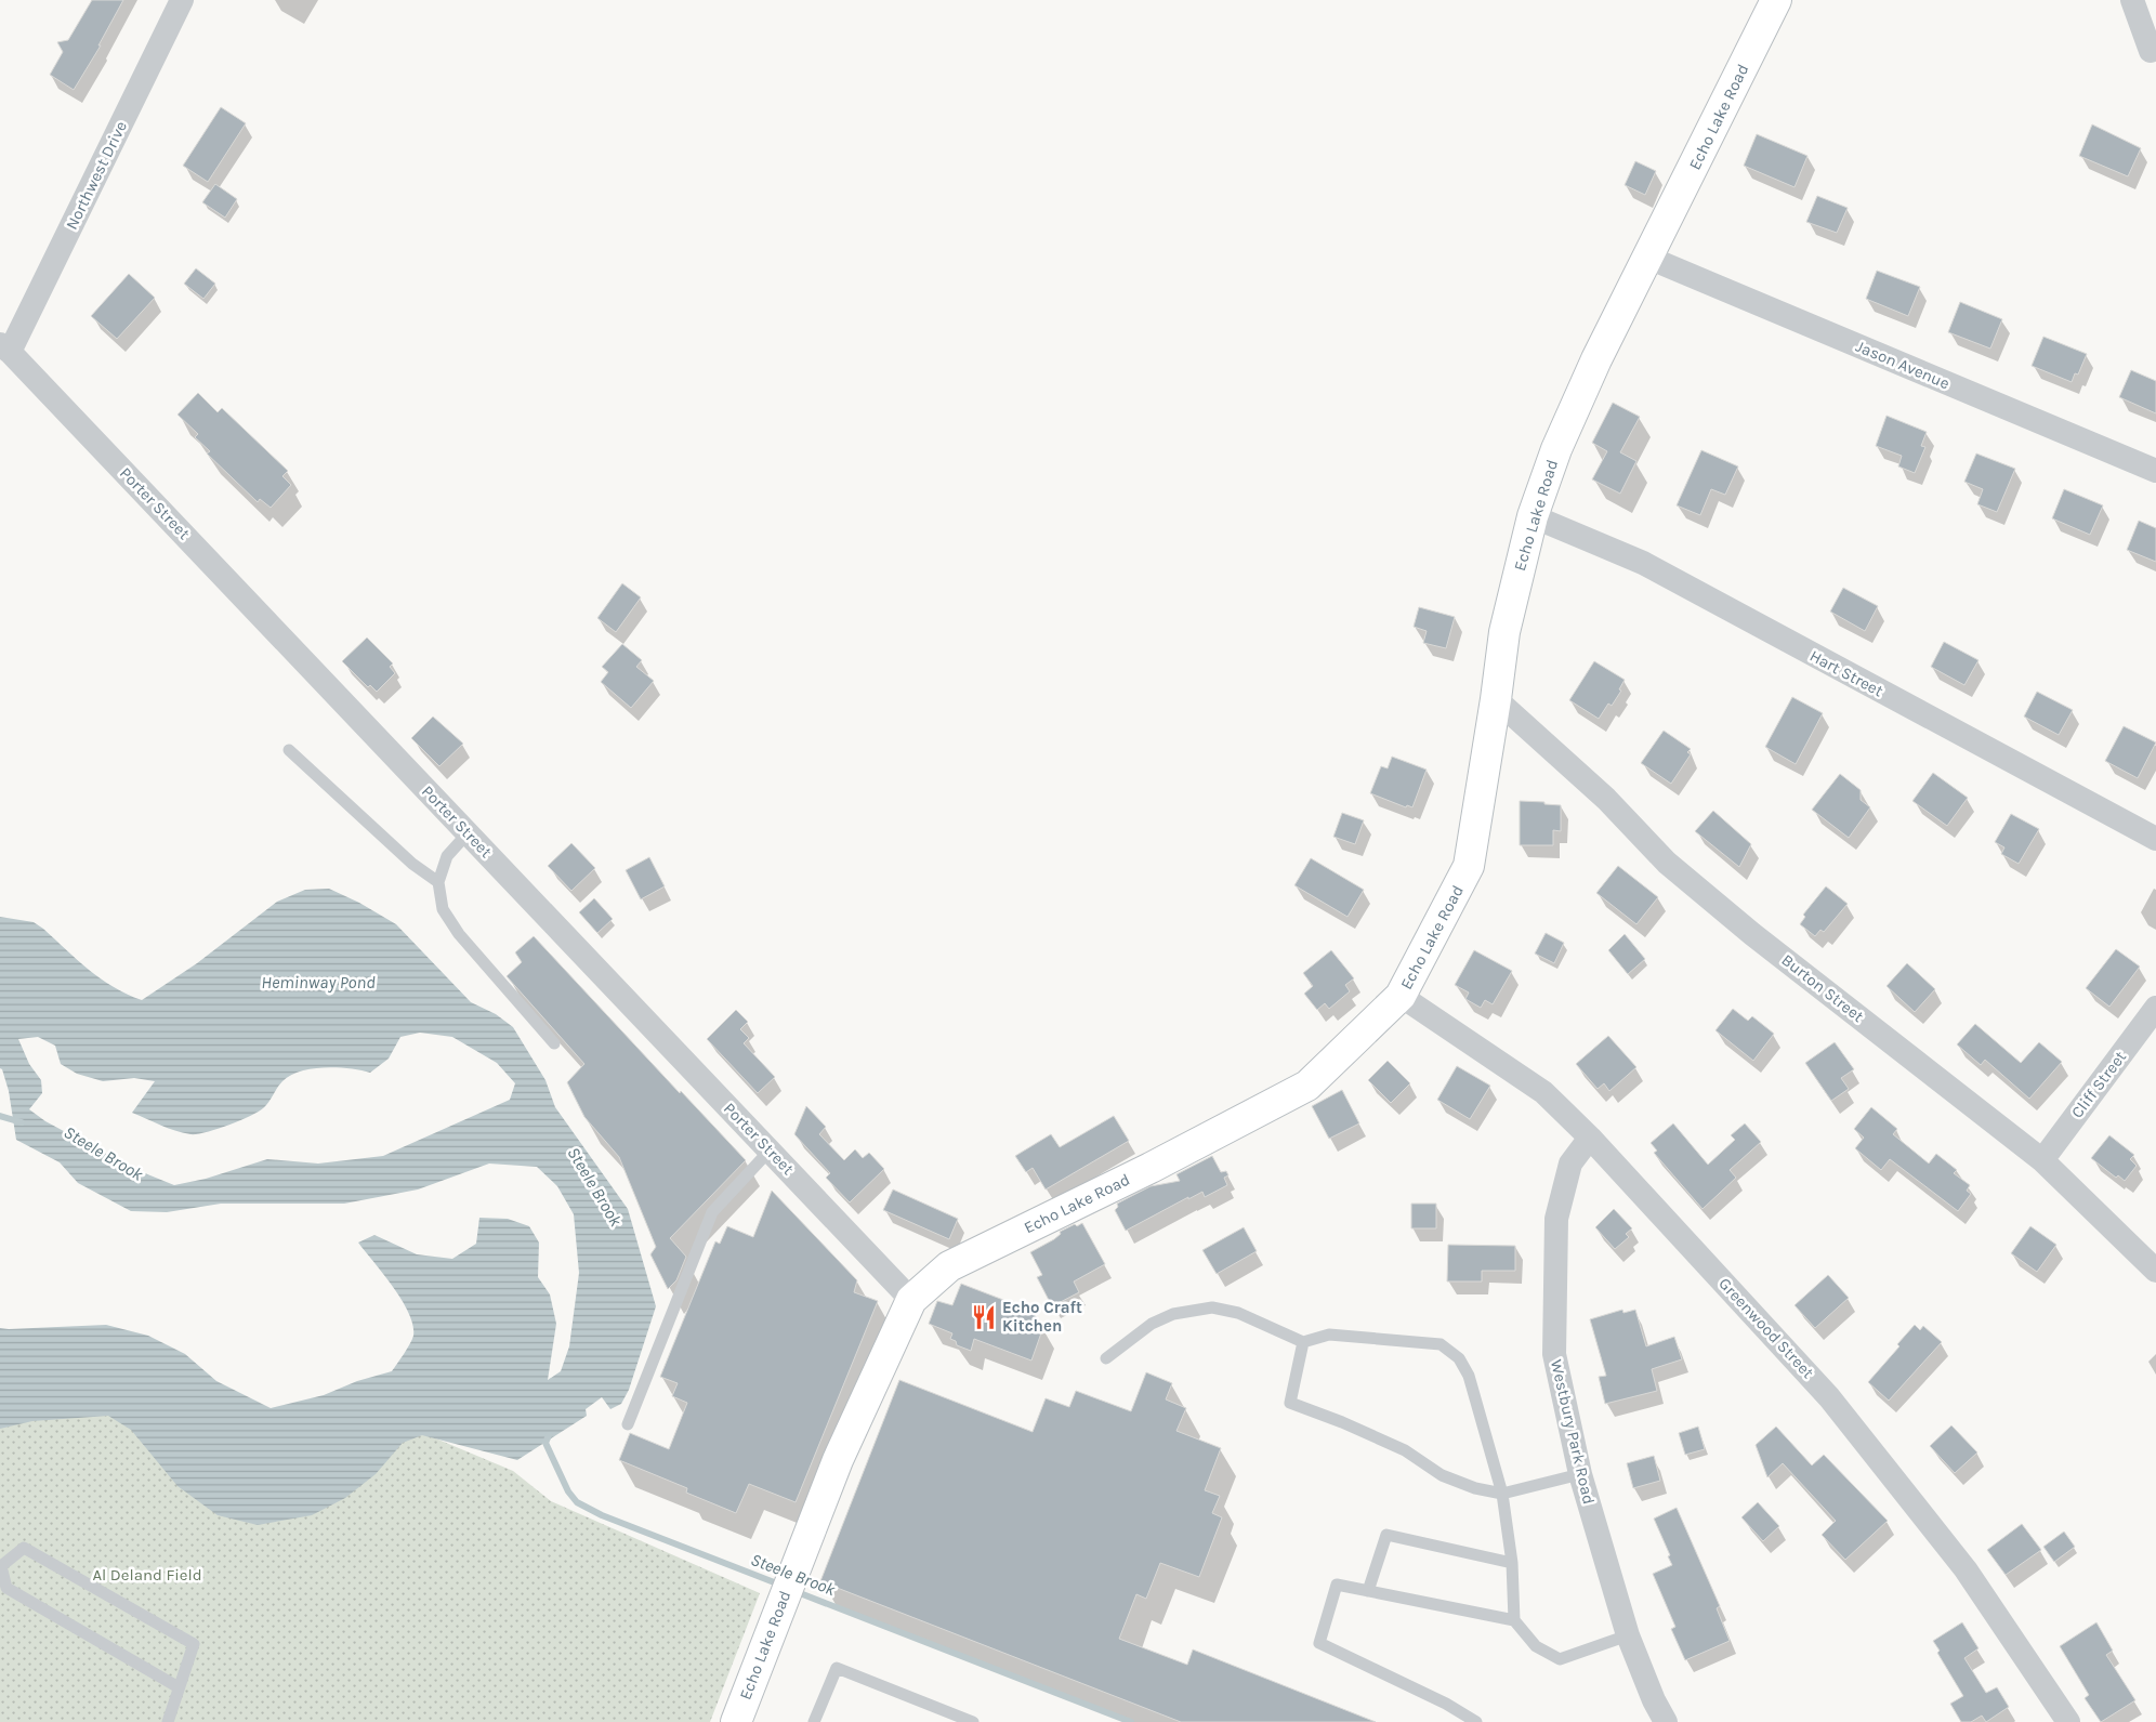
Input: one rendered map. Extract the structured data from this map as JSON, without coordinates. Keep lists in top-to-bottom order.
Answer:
{
  "streets": {
    "main road": ["Echo Lake Road"],
    "street": [
      "Northwest Drive",
      "Jason Avenue",
      "Porter Street",
      "Hart Street",
      "Burton Street",
      "Cliff Street",
      "Greenwood Street",
      "Westbury Park Road"
    ]
  },
  "crossings": [
    ["Echo Lake Road", "Jason Avenue"],
    ["Echo Lake Road", "Porter Street"],
    ["Echo Lake Road", "Hart Street"],
    ["Echo Lake Road", "Burton Street"],
    ["Echo Lake Road", "Greenwood Street"],
    ["Northwest Drive", "Porter Street"],
    ["Burton Street", "Cliff Street"],
    ["Greenwood Street", "Westbury Park Road"]
  ],
  "water": ["Heminway Pond", "Steele Brook"],
  "parks": ["Al Deland Field"],
  "places": {
    "restaurant": ["Echo Craft Kitchen"]
  }
}
